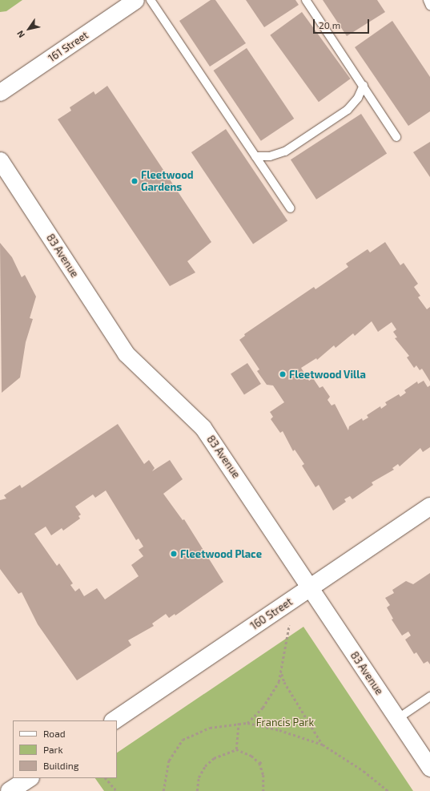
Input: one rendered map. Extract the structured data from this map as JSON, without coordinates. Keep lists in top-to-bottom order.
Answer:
{
  "streets": {
    "street": ["161 Street", "83 Avenue", "160 Street"]
  },
  "crossings": [
    ["83 Avenue", "160 Street"]
  ],
  "parks": ["Francis Park"],
  "places": ["Fleetwood Gardens", "Fleetwood Villa", "Fleetwood Place"],
  "legend": ["Road", "Park", "Building"],
  "scale_bar": "20 m",
  "north": "bottom left"
}
